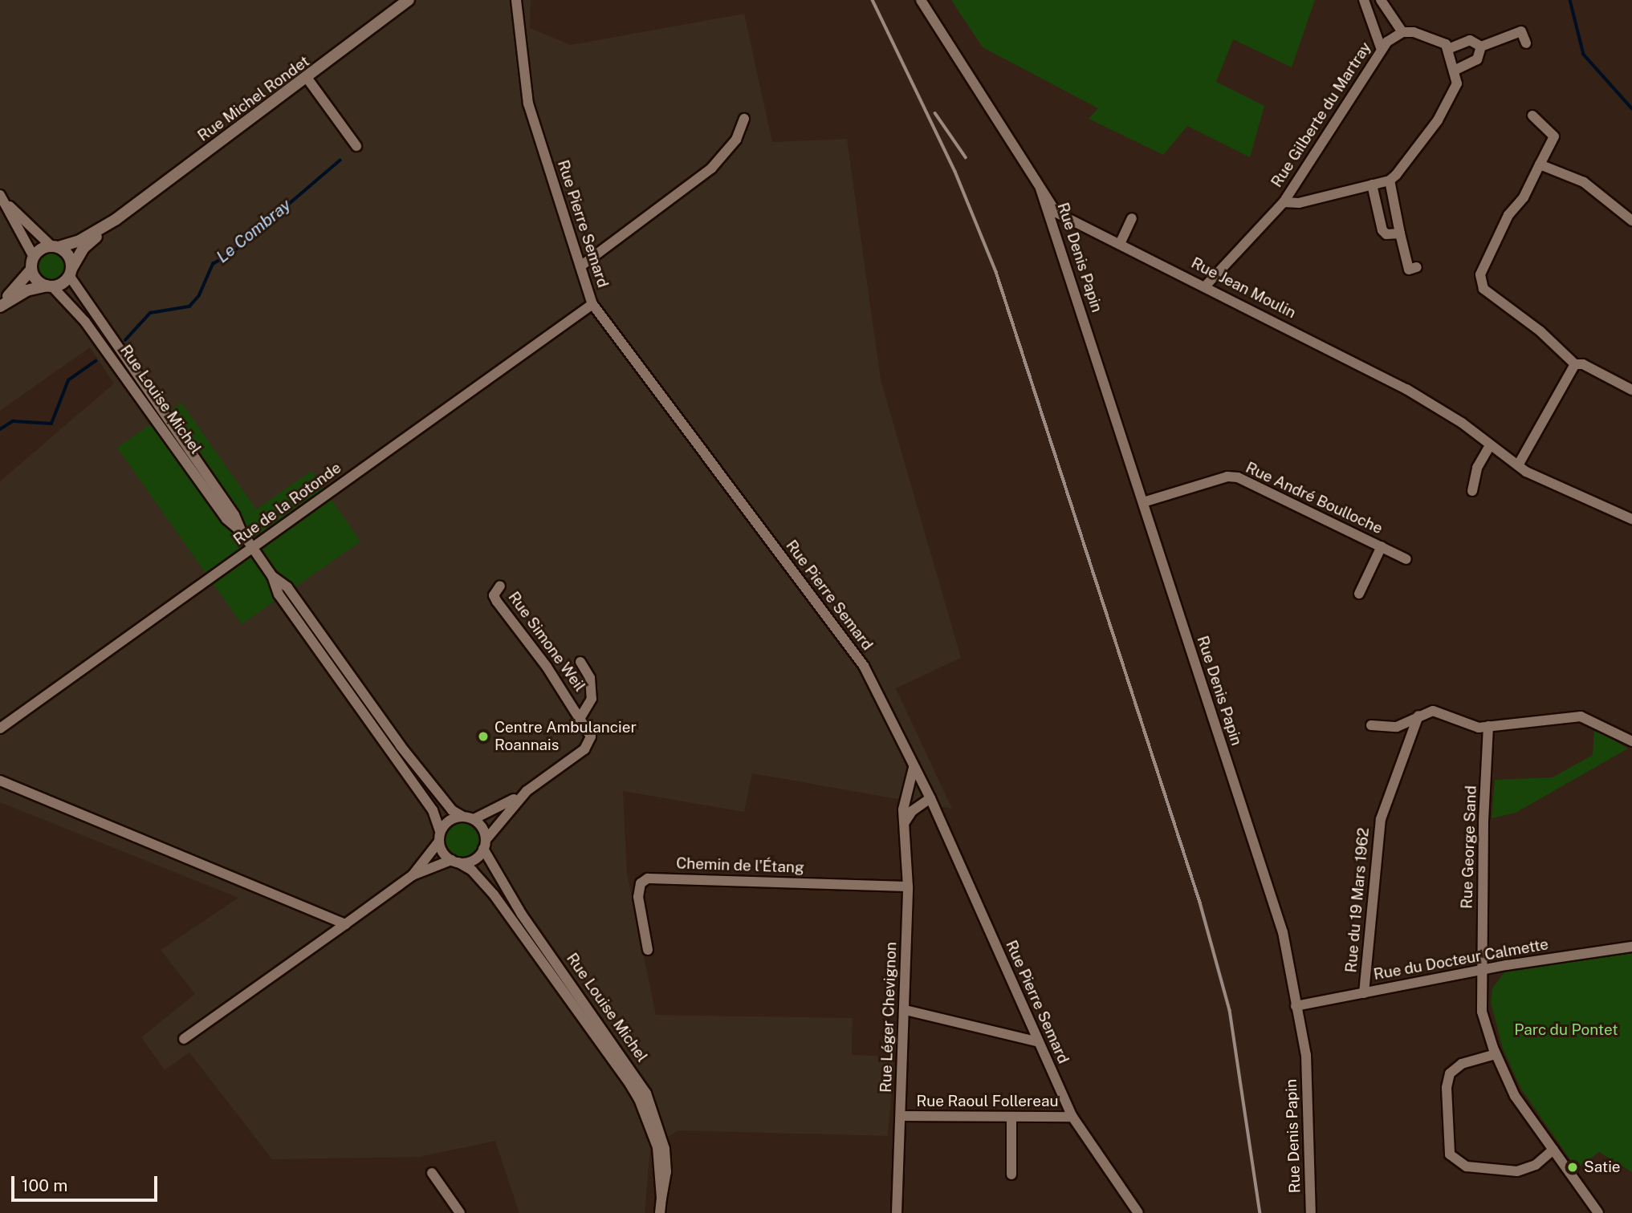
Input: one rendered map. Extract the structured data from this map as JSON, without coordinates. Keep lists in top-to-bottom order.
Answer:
{
  "streets": {
    "street": [
      "Rue Michel Rondet",
      "Rue Gilberte du Martray",
      "Rue Pierre Semard",
      "Rue Denis Papin",
      "Rue Jean Moulin",
      "Rue Louise Michel",
      "Rue André Boulloche",
      "Rue de la Rotonde",
      "Rue Simone Weil",
      "Rue George Sand",
      "Chemin de l'Étang",
      "Rue du 19 Mars 1962",
      "Rue du Docteur Calmette",
      "Rue Léger Chevignon",
      "Rue Raoul Follereau"
    ]
  },
  "crossings": [
    ["Rue Michel Rondet", "Rue Louise Michel"],
    ["Rue Gilberte du Martray", "Rue Jean Moulin"],
    ["Rue Pierre Semard", "Rue de la Rotonde"],
    ["Rue Pierre Semard", "Rue Léger Chevignon"],
    ["Rue Pierre Semard", "Rue Raoul Follereau"],
    ["Rue Denis Papin", "Rue Jean Moulin"],
    ["Rue Denis Papin", "Rue André Boulloche"],
    ["Rue Denis Papin", "Rue du Docteur Calmette"],
    ["Rue Louise Michel", "Rue de la Rotonde"],
    ["Rue Louise Michel", "Rue Simone Weil"],
    ["Rue George Sand", "Rue du Docteur Calmette"],
    ["Chemin de l'Étang", "Rue Léger Chevignon"],
    ["Rue du 19 Mars 1962", "Rue du Docteur Calmette"],
    ["Rue Léger Chevignon", "Rue Raoul Follereau"]
  ],
  "water": ["Le Combray"],
  "parks": ["Parc du Pontet"],
  "places": ["Centre Ambulancier Roannais", "Satie"],
  "scale_bar": "100 m"
}
